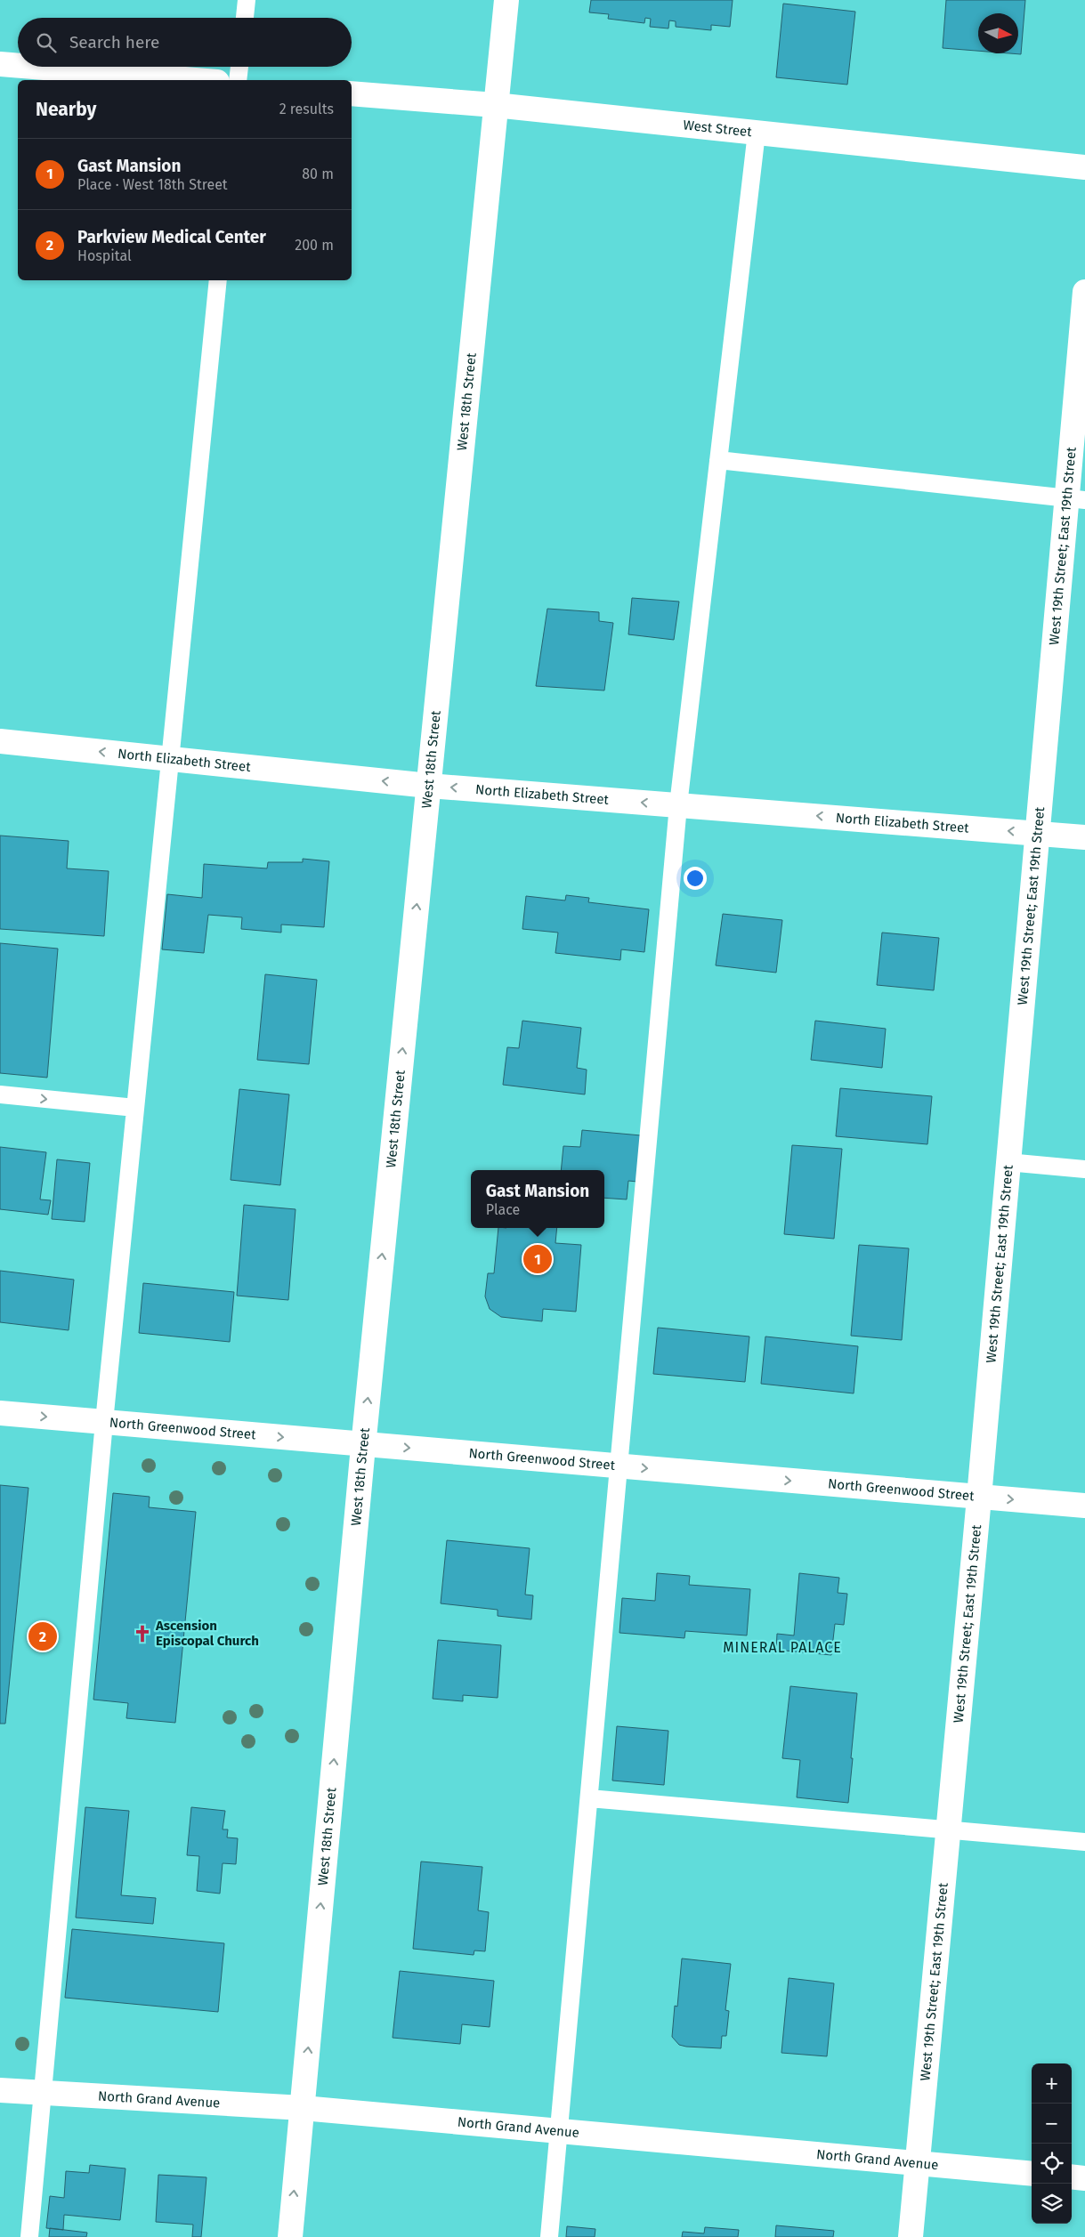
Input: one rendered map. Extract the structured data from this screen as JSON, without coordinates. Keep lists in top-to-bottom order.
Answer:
{
  "streets": {
    "street": [
      "West Street",
      "West 18th Street",
      "West 19th Street; East 19th Street",
      "North Elizabeth Street",
      "North Greenwood Street",
      "North Grand Avenue"
    ]
  },
  "crossings": [
    ["West Street", "West 18th Street"],
    ["West 18th Street", "North Elizabeth Street"],
    ["West 18th Street", "North Greenwood Street"],
    ["West 18th Street", "North Grand Avenue"],
    ["West 19th Street; East 19th Street", "North Elizabeth Street"],
    ["West 19th Street; East 19th Street", "North Greenwood Street"],
    ["West 19th Street; East 19th Street", "North Grand Avenue"]
  ],
  "one_way": ["West 18th Street", "North Elizabeth Street", "North Greenwood Street"],
  "districts": ["MINERAL PALACE"],
  "places": {
    "church": ["Ascension Episcopal Church"]
  },
  "north": "right",
  "page": {
    "search": "Search here",
    "heading": ["Nearby", "2 results"],
    "list": [
      {
        "mark": "1",
        "name": "Gast Mansion",
        "note": "Place · West 18th Street",
        "value": "80 m"
      },
      {
        "mark": "2",
        "name": "Parkview Medical Center",
        "note": "Hospital",
        "value": "200 m"
      }
    ],
    "popup": ["Gast Mansion", "Place"],
    "pins": ["1", "2"],
    "map_buttons": ["+", "−"]
  }
}
